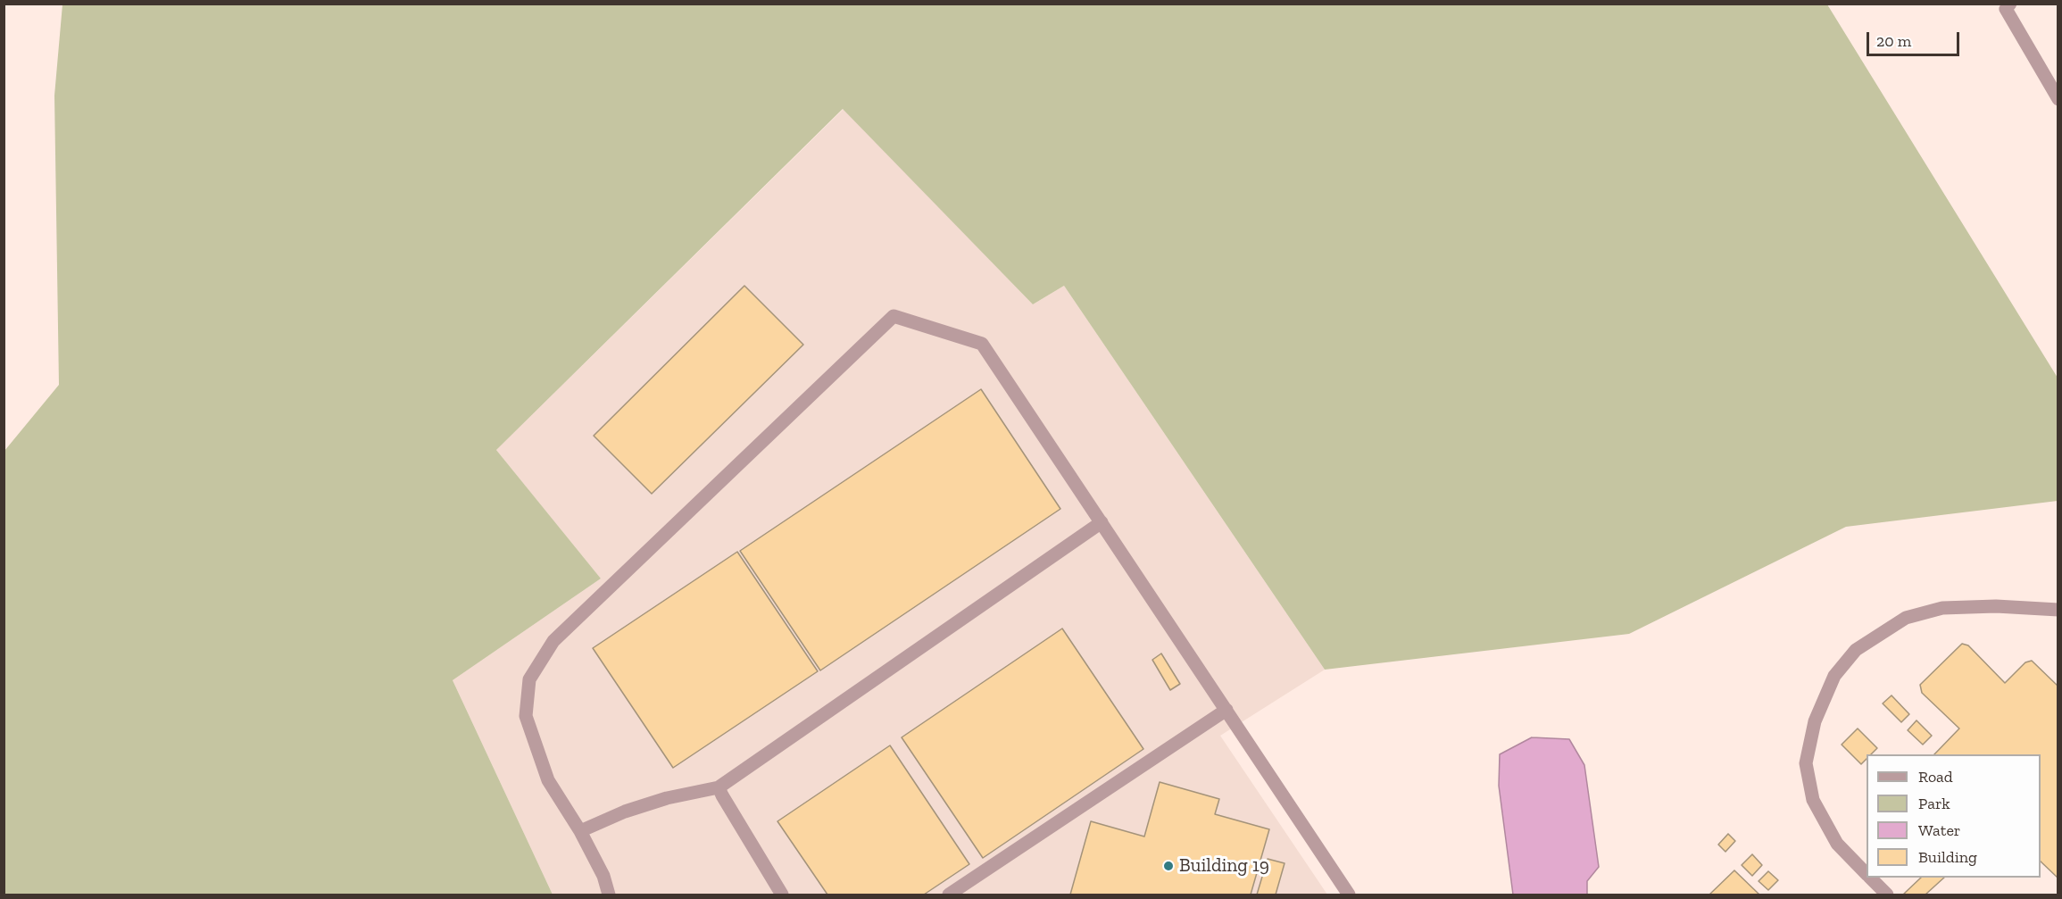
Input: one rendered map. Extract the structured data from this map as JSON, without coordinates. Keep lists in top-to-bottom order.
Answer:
{
  "places": ["Building 19"],
  "legend": [
    "Road",
    "Park",
    "Water",
    "Building"
  ],
  "scale_bar": "20 m"
}
